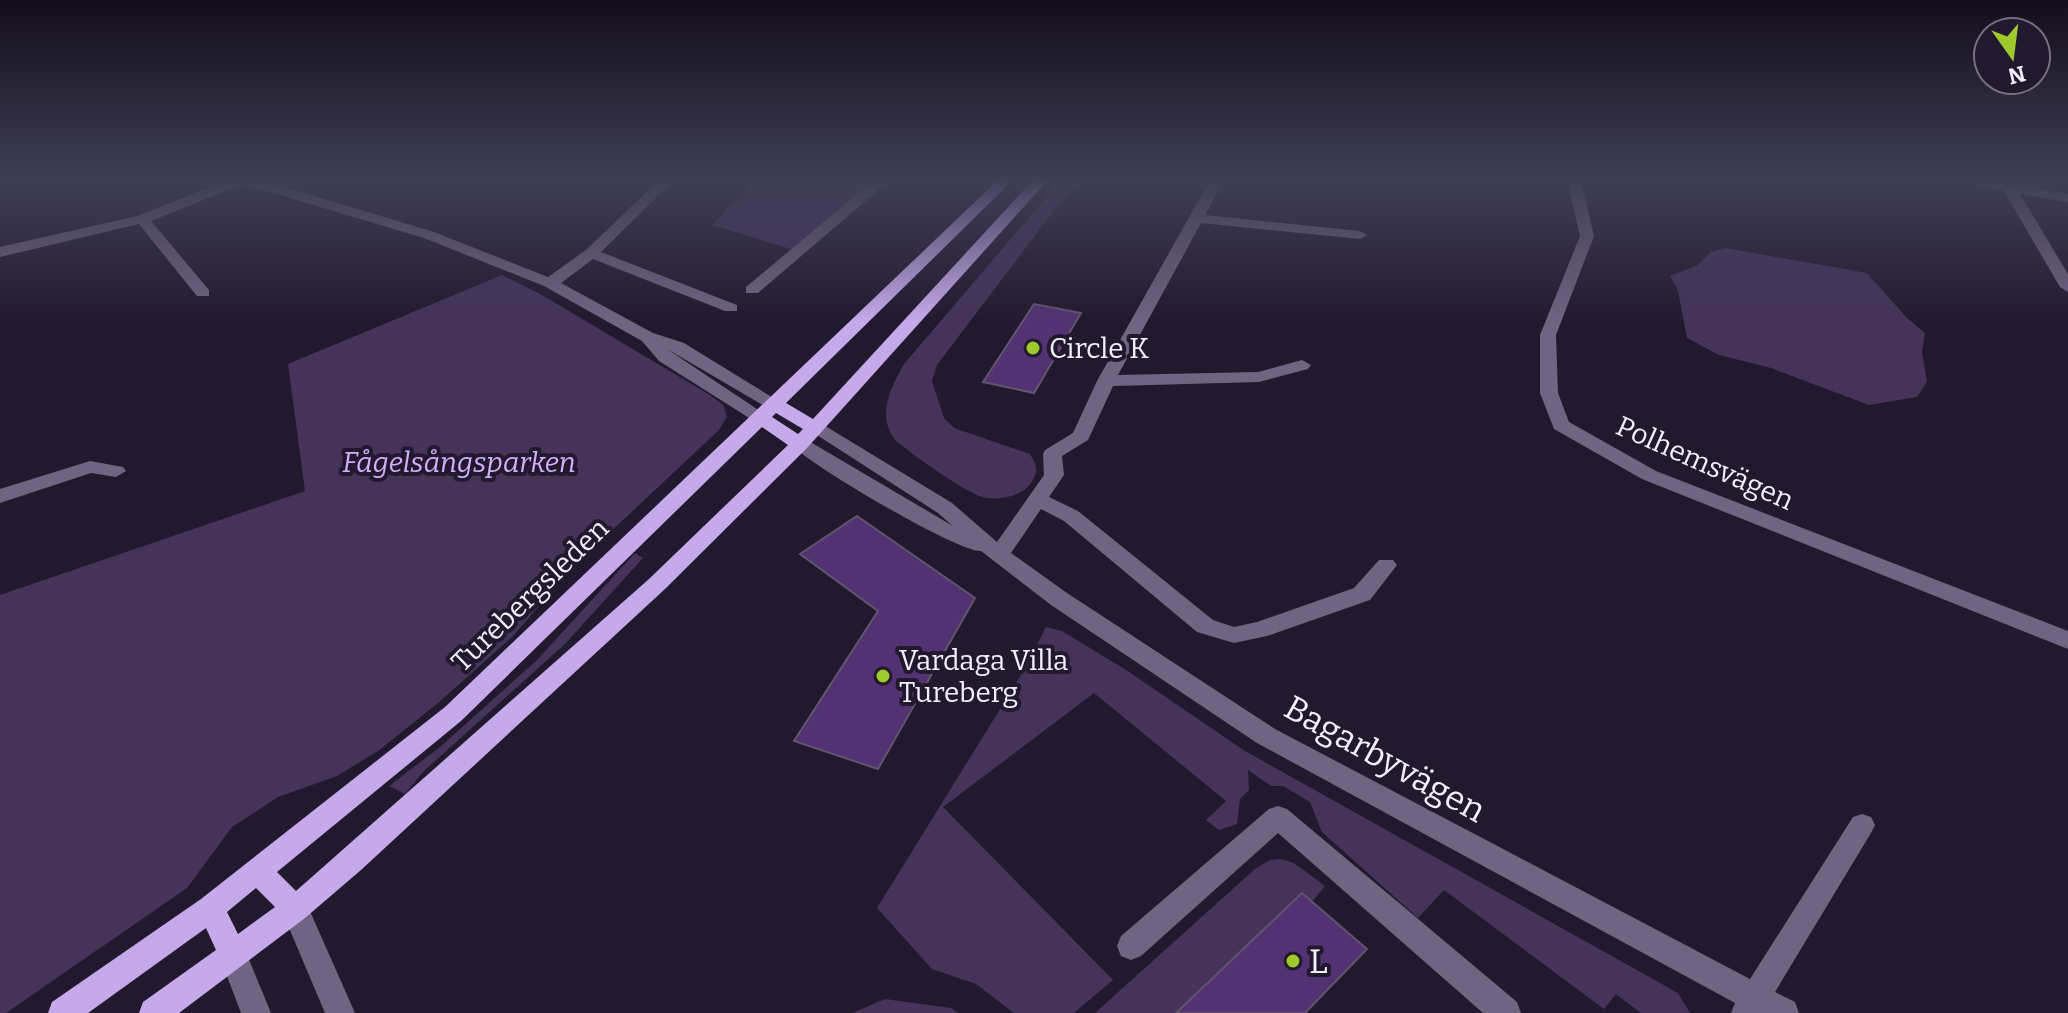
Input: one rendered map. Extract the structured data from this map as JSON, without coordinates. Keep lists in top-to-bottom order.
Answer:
{
  "streets": {
    "main road": ["Turebergsleden"],
    "street": ["Polhemsvägen", "Bagarbyvägen"]
  },
  "parks": ["Fågelsångsparken"],
  "places": ["Circle K", "Vardaga Villa Tureberg", "L"],
  "north": "bottom"
}
